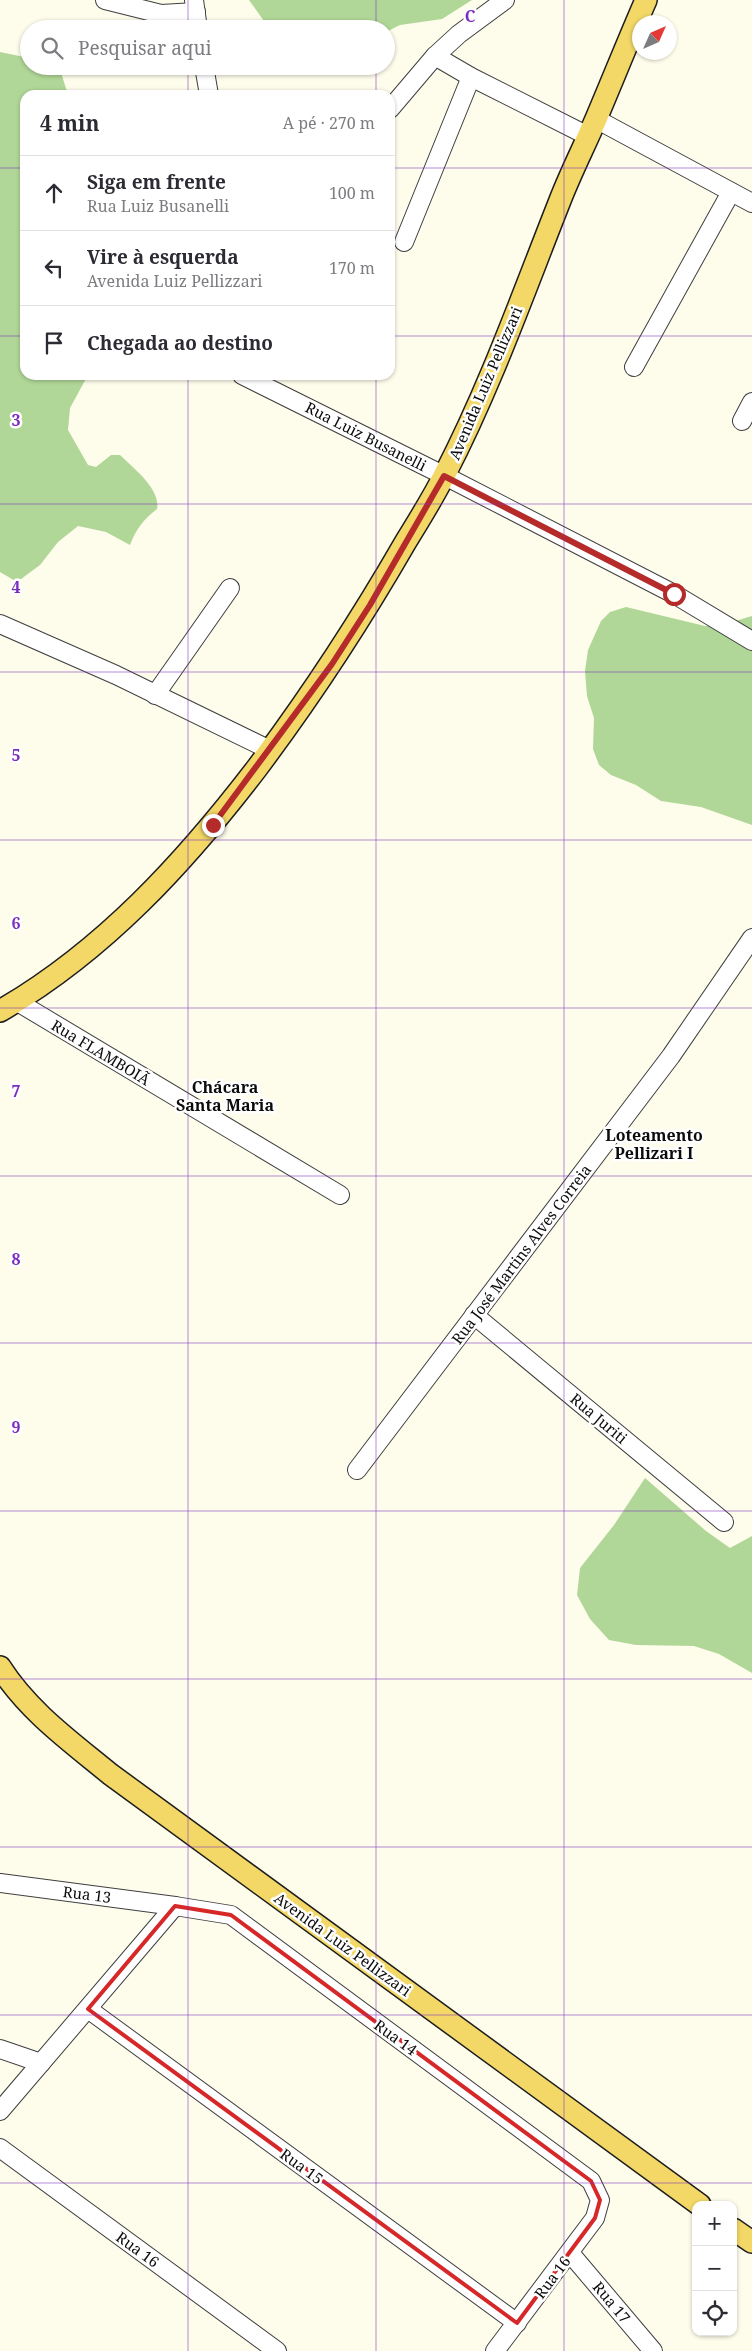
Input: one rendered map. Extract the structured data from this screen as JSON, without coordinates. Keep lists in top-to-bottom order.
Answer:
{
  "streets": {
    "main road": ["Avenida Luiz Pellizzari"],
    "street": [
      "Rua Luiz Busanelli",
      "Rua FLAMBOIÃ",
      "Rua José Martins Alves Correia",
      "Rua Juriti",
      "Rua 13",
      "Rua 14",
      "Rua 15",
      "Rua 16",
      "Rua 17"
    ]
  },
  "crossings": [
    ["Avenida Luiz Pellizzari", "Rua Luiz Busanelli"],
    ["Avenida Luiz Pellizzari", "Rua FLAMBOIÃ"],
    ["Rua José Martins Alves Correia", "Rua Juriti"],
    ["Rua 13", "Rua 14"],
    ["Rua 14", "Rua 16"],
    ["Rua 15", "Rua 16"],
    ["Rua 16", "Rua 17"]
  ],
  "districts": ["Chácara Santa Maria", "Loteamento Pellizari I"],
  "north": "top right",
  "page": {
    "search": "Pesquisar aqui",
    "heading": ["4 min", "A pé · 270 m"],
    "list": [
      ["Siga em frente", "Rua Luiz Busanelli", "100 m"],
      ["Vire à esquerda", "Avenida Luiz Pellizzari", "170 m"],
      "Chegada ao destino"
    ],
    "map_buttons": ["+", "−"]
  },
  "grid": {
    "columns": ["C"],
    "rows": [
      "3",
      "4",
      "5",
      "6",
      "7",
      "8",
      "9"
    ]
  }
}
